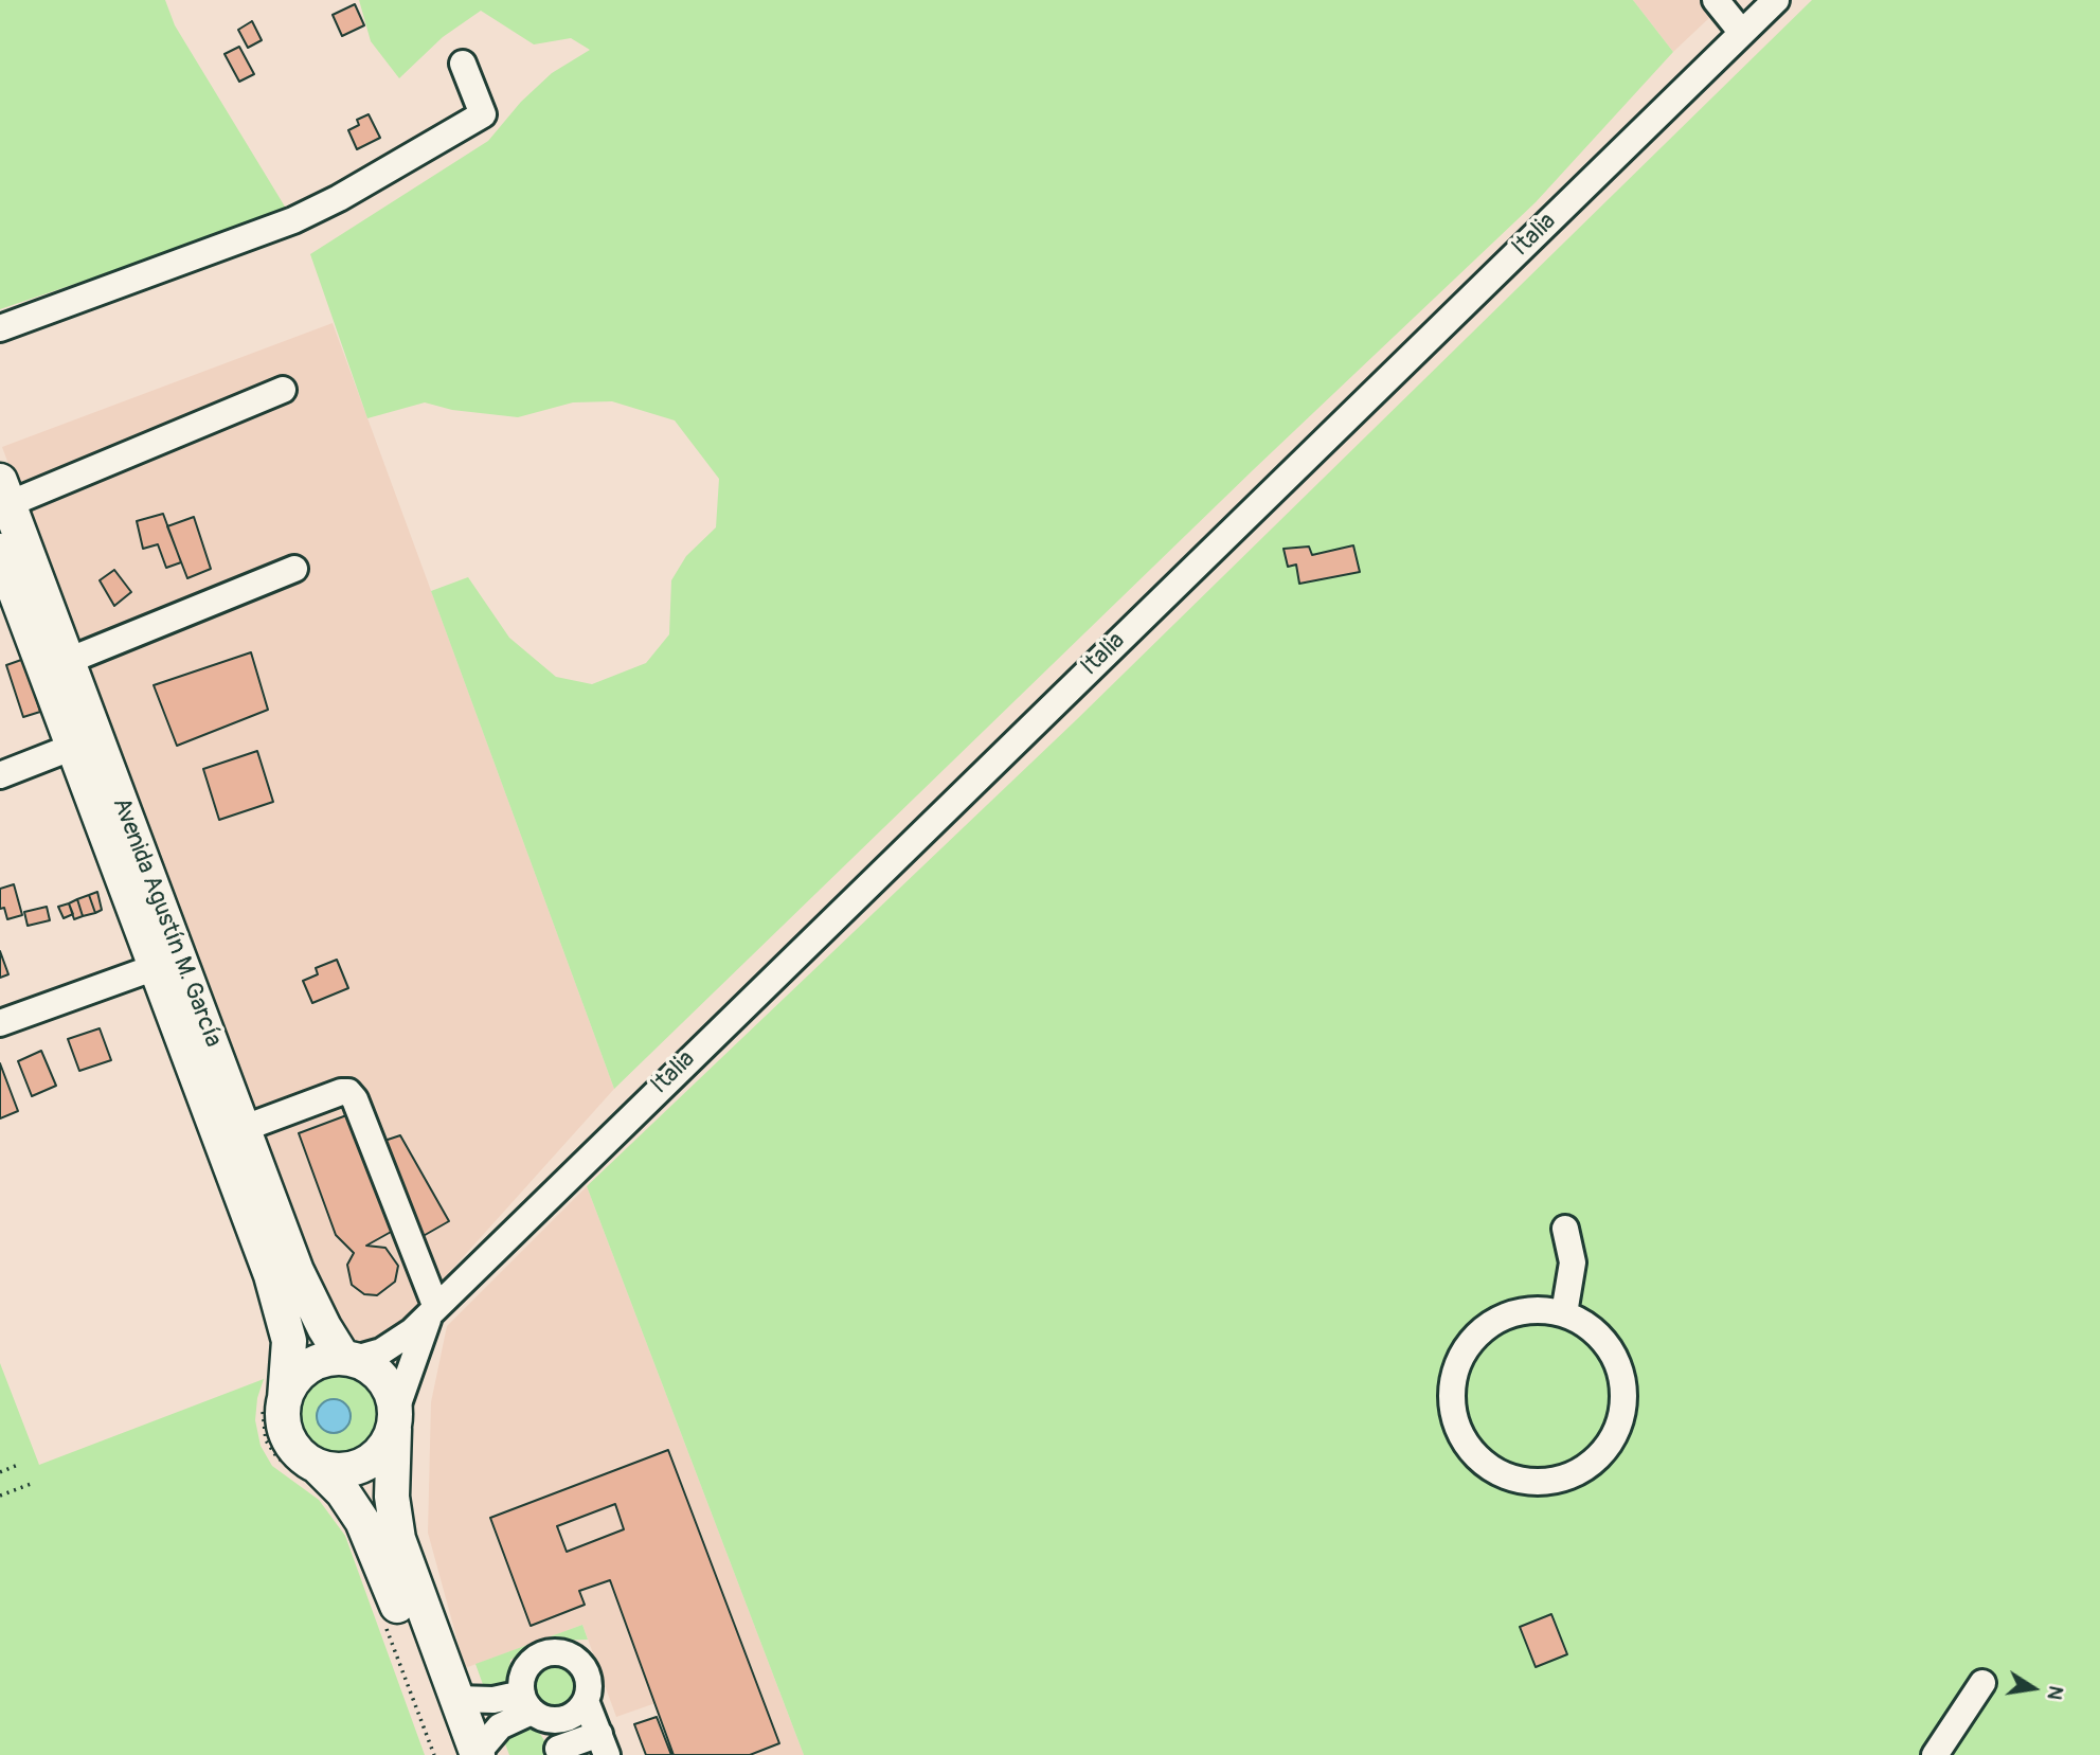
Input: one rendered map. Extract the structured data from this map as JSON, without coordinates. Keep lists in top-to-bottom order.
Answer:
{
  "streets": {
    "main road": ["Avenida Agustín M. García"],
    "street": ["Italia"]
  },
  "crossings": [
    ["Italia", "Avenida Agustín M. García"]
  ],
  "north": "right"
}
